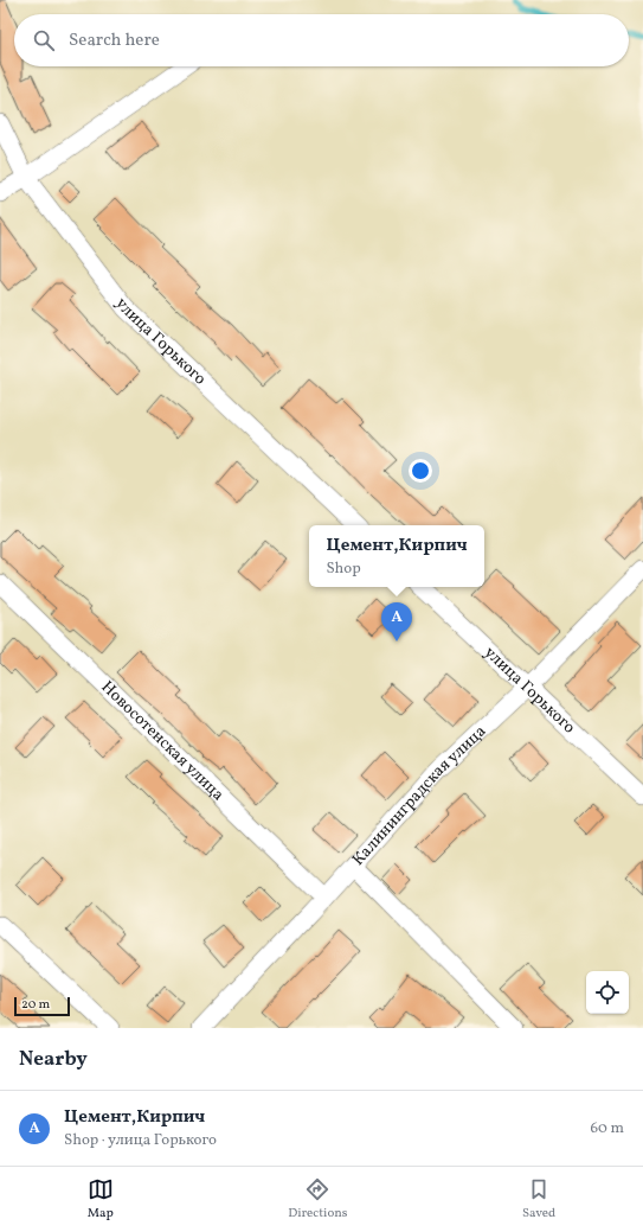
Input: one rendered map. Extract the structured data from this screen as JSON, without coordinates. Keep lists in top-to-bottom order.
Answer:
{
  "streets": {
    "street": ["улица Горького", "Новосотенская улица", "Калининградская улица"]
  },
  "crossings": [
    ["улица Горького", "Калининградская улица"],
    ["Новосотенская улица", "Калининградская улица"]
  ],
  "scale_bar": "20 m",
  "page": {
    "search": "Search here",
    "popup": ["Цемент,Кирпич", "Shop"],
    "pins": "A",
    "scale": "20 m",
    "heading": "Nearby",
    "list": [
      {
        "mark": "A",
        "name": "Цемент,Кирпич",
        "note": "Shop · улица Горького",
        "value": "60 m"
      }
    ],
    "nav": ["Map", "Directions", "Saved"]
  }
}
